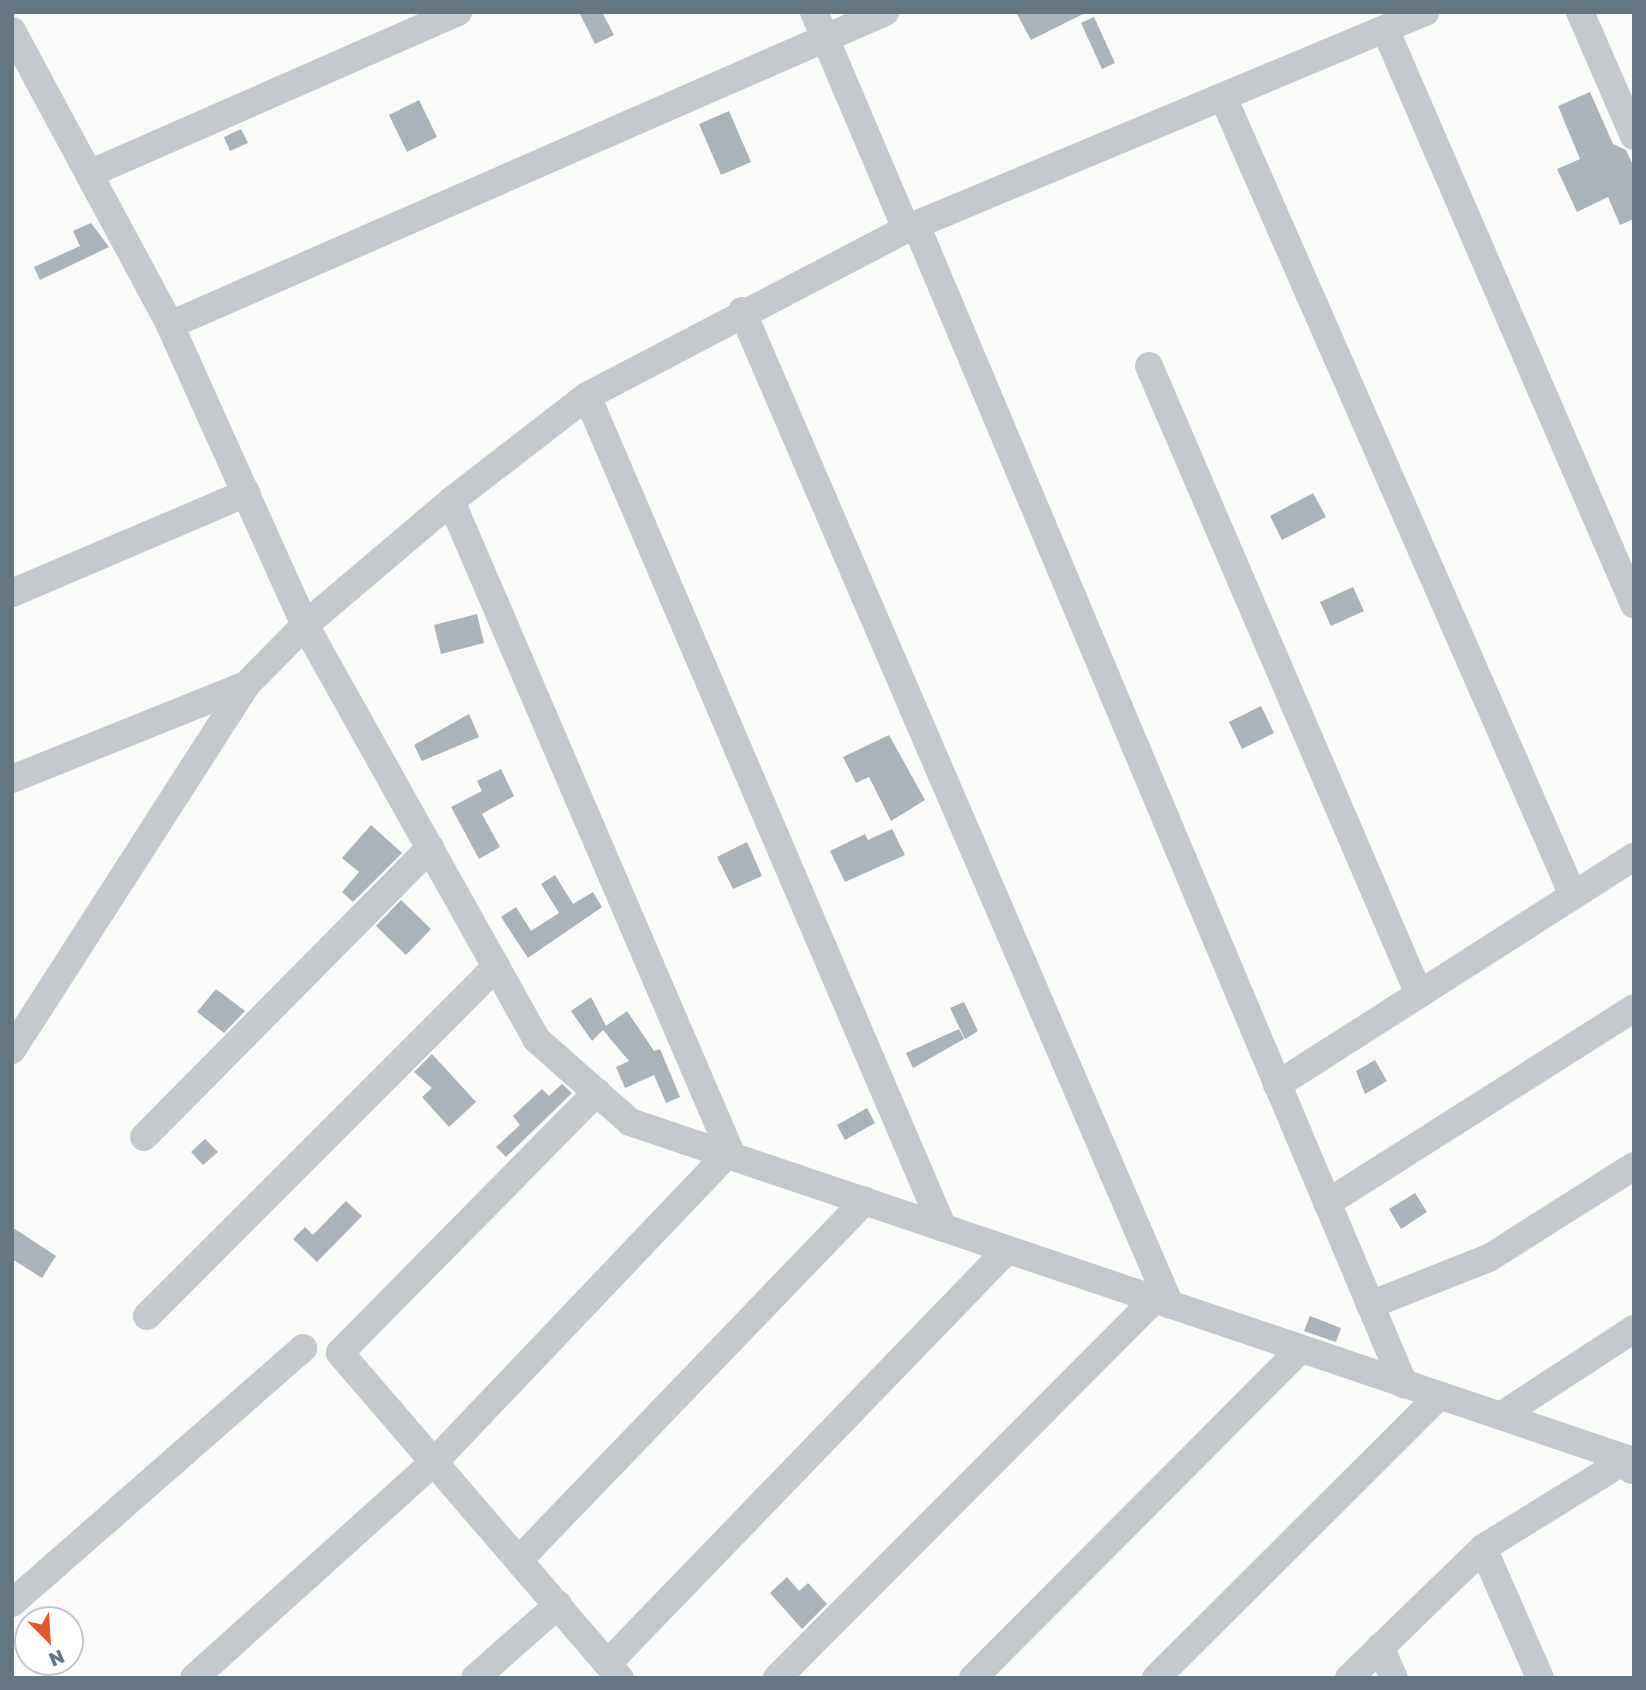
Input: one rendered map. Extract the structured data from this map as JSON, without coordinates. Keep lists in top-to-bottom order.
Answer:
{
  "north": "bottom right"
}
